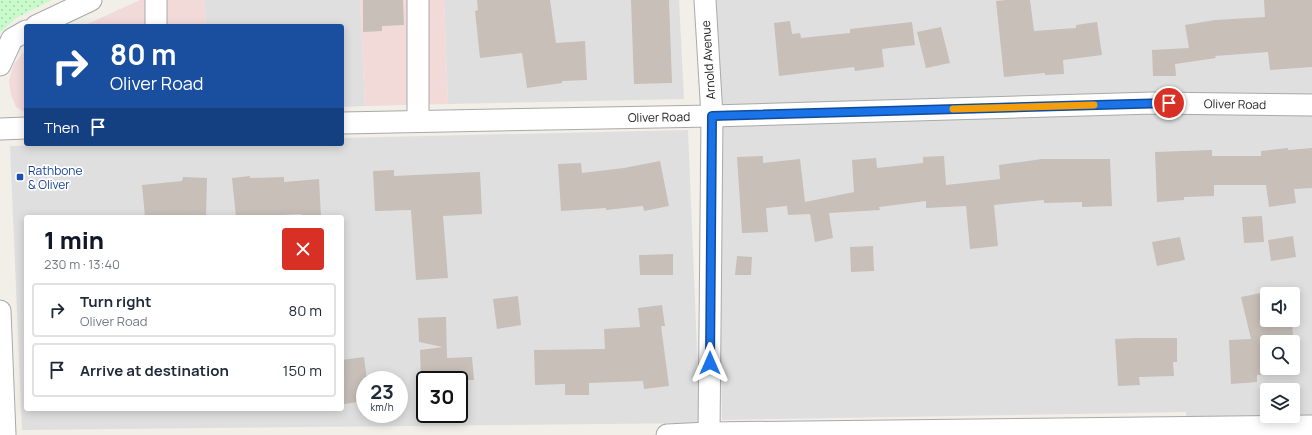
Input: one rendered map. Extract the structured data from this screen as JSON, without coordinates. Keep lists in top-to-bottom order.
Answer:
{
  "streets": {
    "street": ["Arnold Avenue", "Oliver Road"]
  },
  "crossings": [
    ["Arnold Avenue", "Oliver Road"]
  ],
  "places": {
    "transit": ["Rathbone & Oliver"]
  },
  "page": {
    "turn": ["80 m", "Oliver Road"],
    "then": "Then",
    "heading": ["1 min", "230 m · 13:40"],
    "list": [
      {
        "name": "Turn right",
        "note": "Oliver Road",
        "value": "80 m"
      },
      {
        "name": "Arrive at destination",
        "value": "150 m"
      }
    ],
    "speed": "23 km/h",
    "limit": "30"
  }
}
